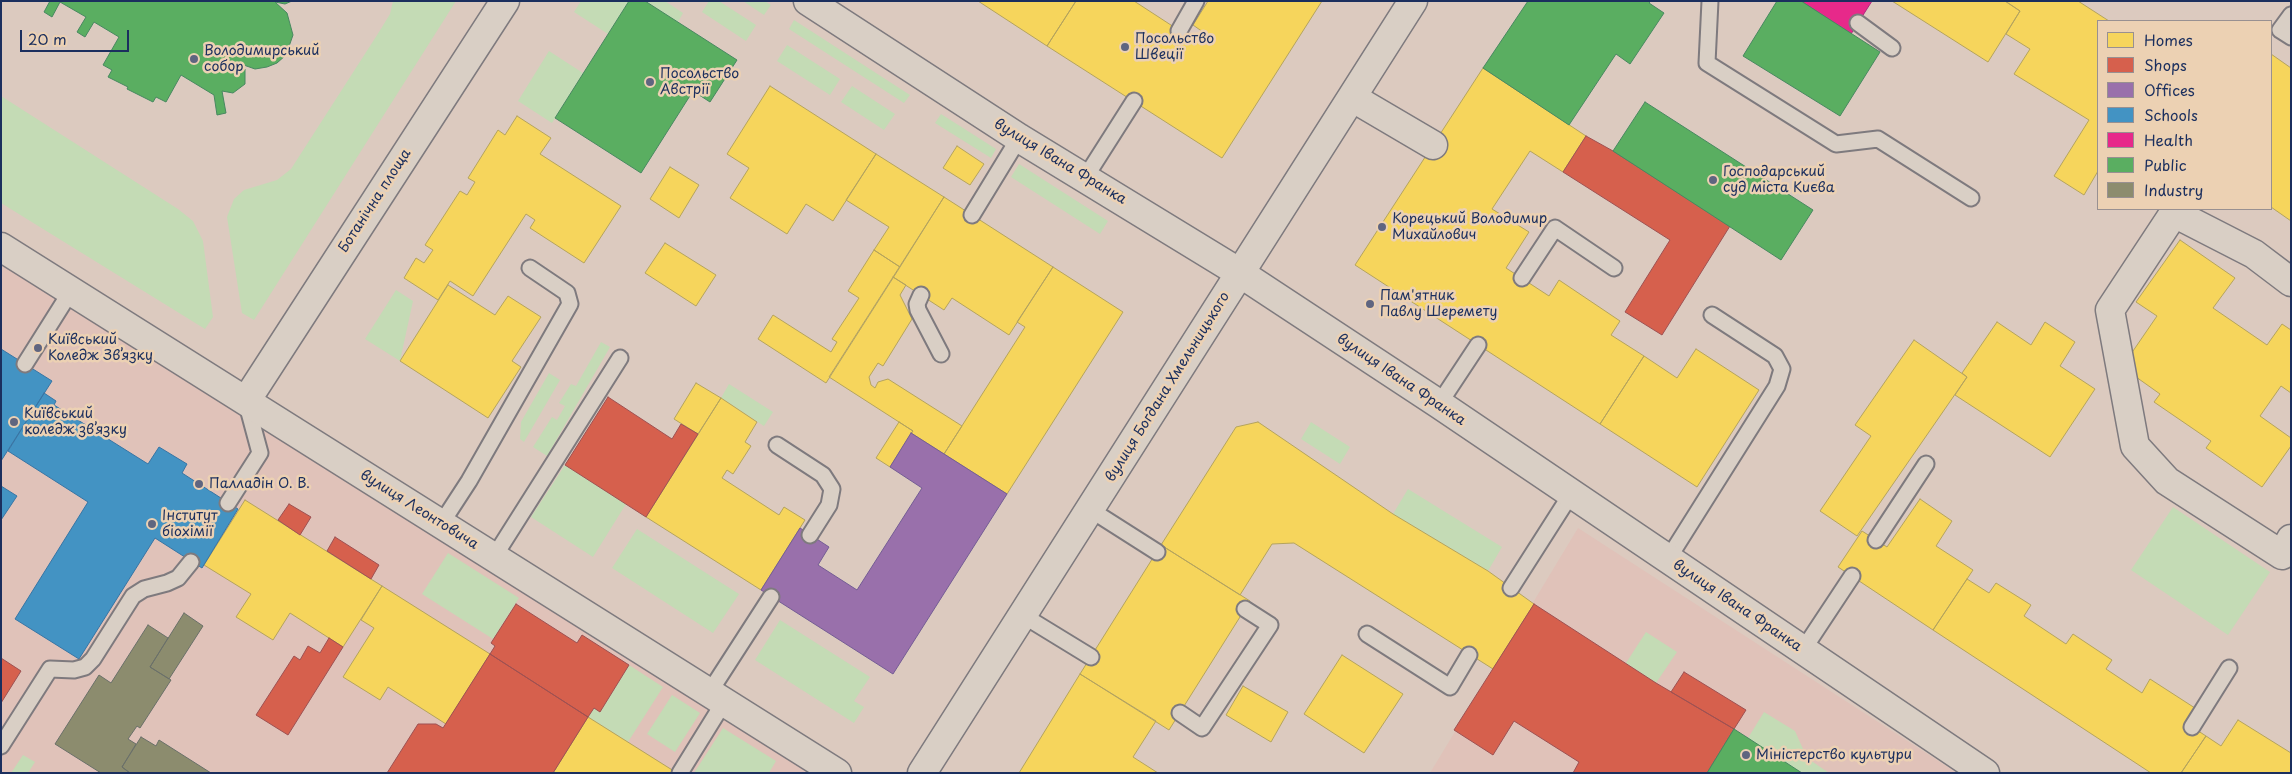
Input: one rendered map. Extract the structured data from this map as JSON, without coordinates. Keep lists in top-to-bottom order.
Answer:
{
  "streets": {
    "street": [
      "вулиця Івана Франка",
      "Ботанічна площа",
      "вулиця Богдана Хмельницького",
      "вулиця Леонтовича"
    ]
  },
  "crossings": [
    ["вулиця Івана Франка", "вулиця Богдана Хмельницького"],
    ["Ботанічна площа", "вулиця Леонтовича"]
  ],
  "places": [
    "Посольство Швеції",
    "Володимирський собор",
    "Посольство Австрії",
    "Господарський суд міста Києва",
    "Корецький Володимир Михайлович",
    "Пам'ятник Павлу Шеремету",
    "Київський Коледж Зв’язку",
    "Київський коледж зв’язку",
    "Палладін О. В.",
    "Інститут біохімії",
    "Міністерство культури"
  ],
  "legend": [
    "Homes",
    "Shops",
    "Offices",
    "Schools",
    "Health",
    "Public",
    "Industry"
  ],
  "scale_bar": "20 m"
}
